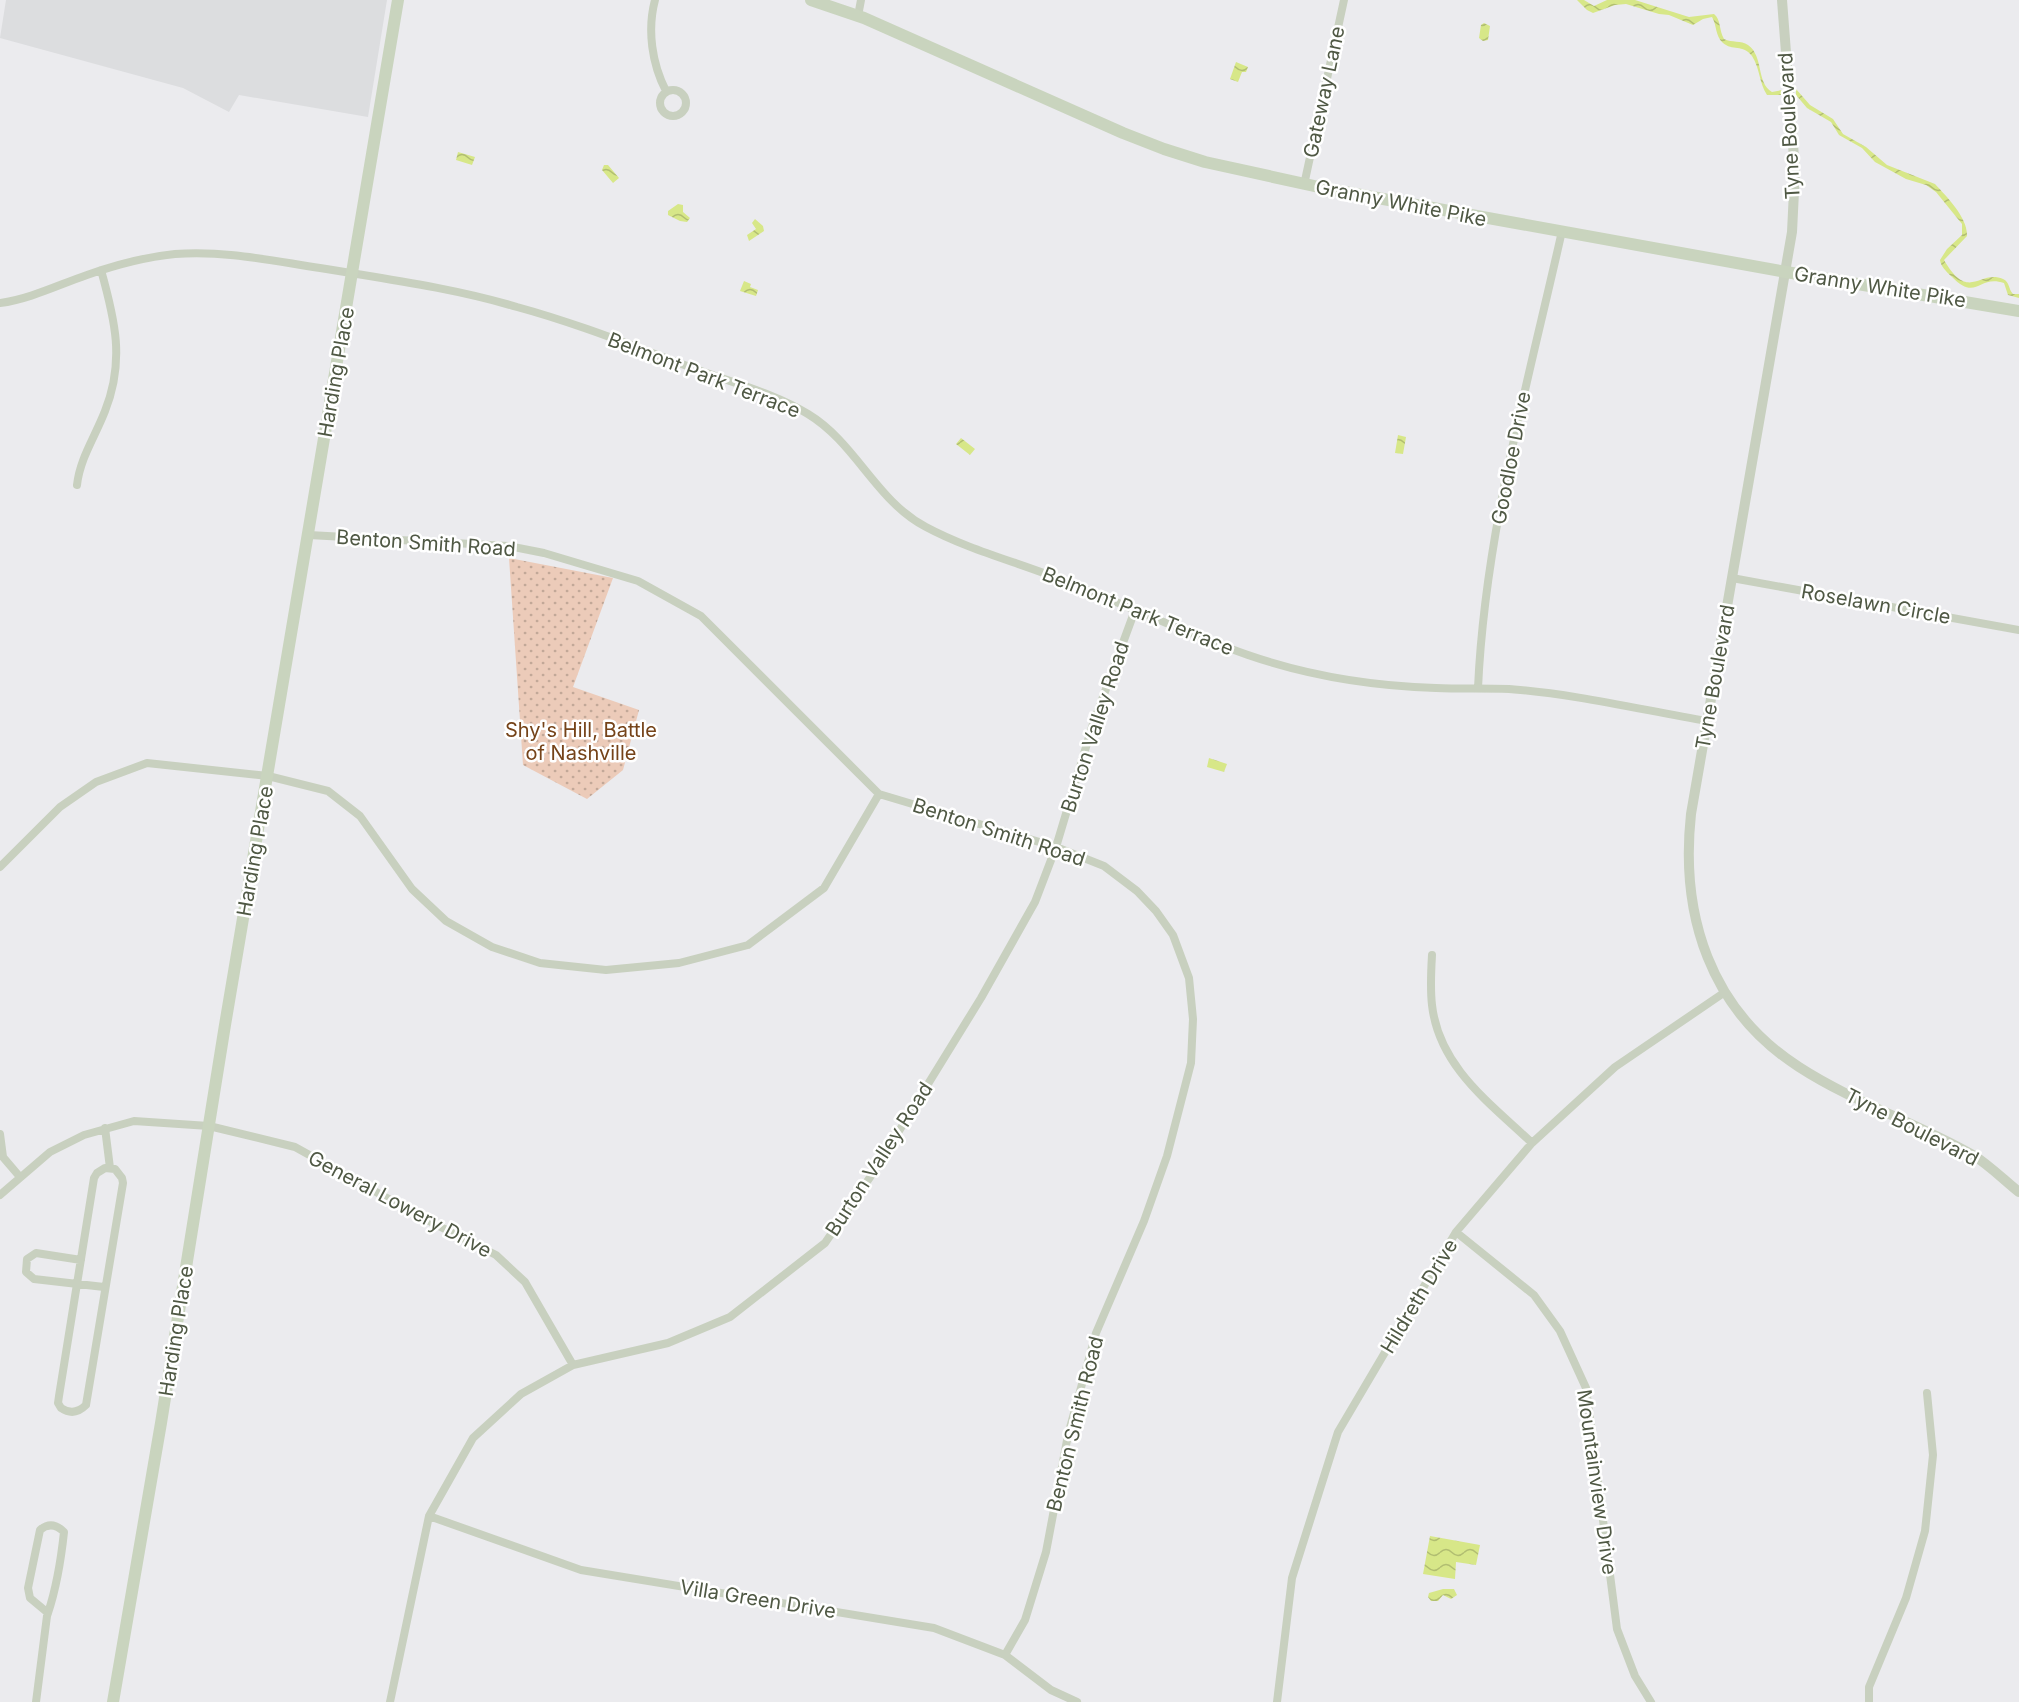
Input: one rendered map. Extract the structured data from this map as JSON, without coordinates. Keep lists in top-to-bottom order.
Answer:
{
  "streets": {
    "main road": ["Granny White Pike", "Harding Place"],
    "street": [
      "Gateway Lane",
      "Tyne Boulevard",
      "Belmont Park Terrace",
      "Goodloe Drive",
      "Benton Smith Road",
      "Roselawn Circle",
      "Burton Valley Road",
      "General Lowery Drive",
      "Hildreth Drive",
      "Mountainview Drive",
      "Villa Green Drive"
    ]
  },
  "crossings": [
    ["Gateway Lane", "Granny White Pike"],
    ["Tyne Boulevard", "Granny White Pike"],
    ["Tyne Boulevard", "Belmont Park Terrace"],
    ["Tyne Boulevard", "Roselawn Circle"],
    ["Tyne Boulevard", "Hildreth Drive"],
    ["Granny White Pike", "Goodloe Drive"],
    ["Harding Place", "Belmont Park Terrace"],
    ["Harding Place", "Benton Smith Road"],
    ["Harding Place", "General Lowery Drive"],
    ["Belmont Park Terrace", "Goodloe Drive"],
    ["Belmont Park Terrace", "Burton Valley Road"],
    ["Benton Smith Road", "Burton Valley Road"],
    ["Benton Smith Road", "Villa Green Drive"],
    ["Burton Valley Road", "General Lowery Drive"],
    ["Burton Valley Road", "Villa Green Drive"],
    ["Hildreth Drive", "Mountainview Drive"]
  ],
  "parks": ["Shy's Hill, Battle of Nashville"]
}
